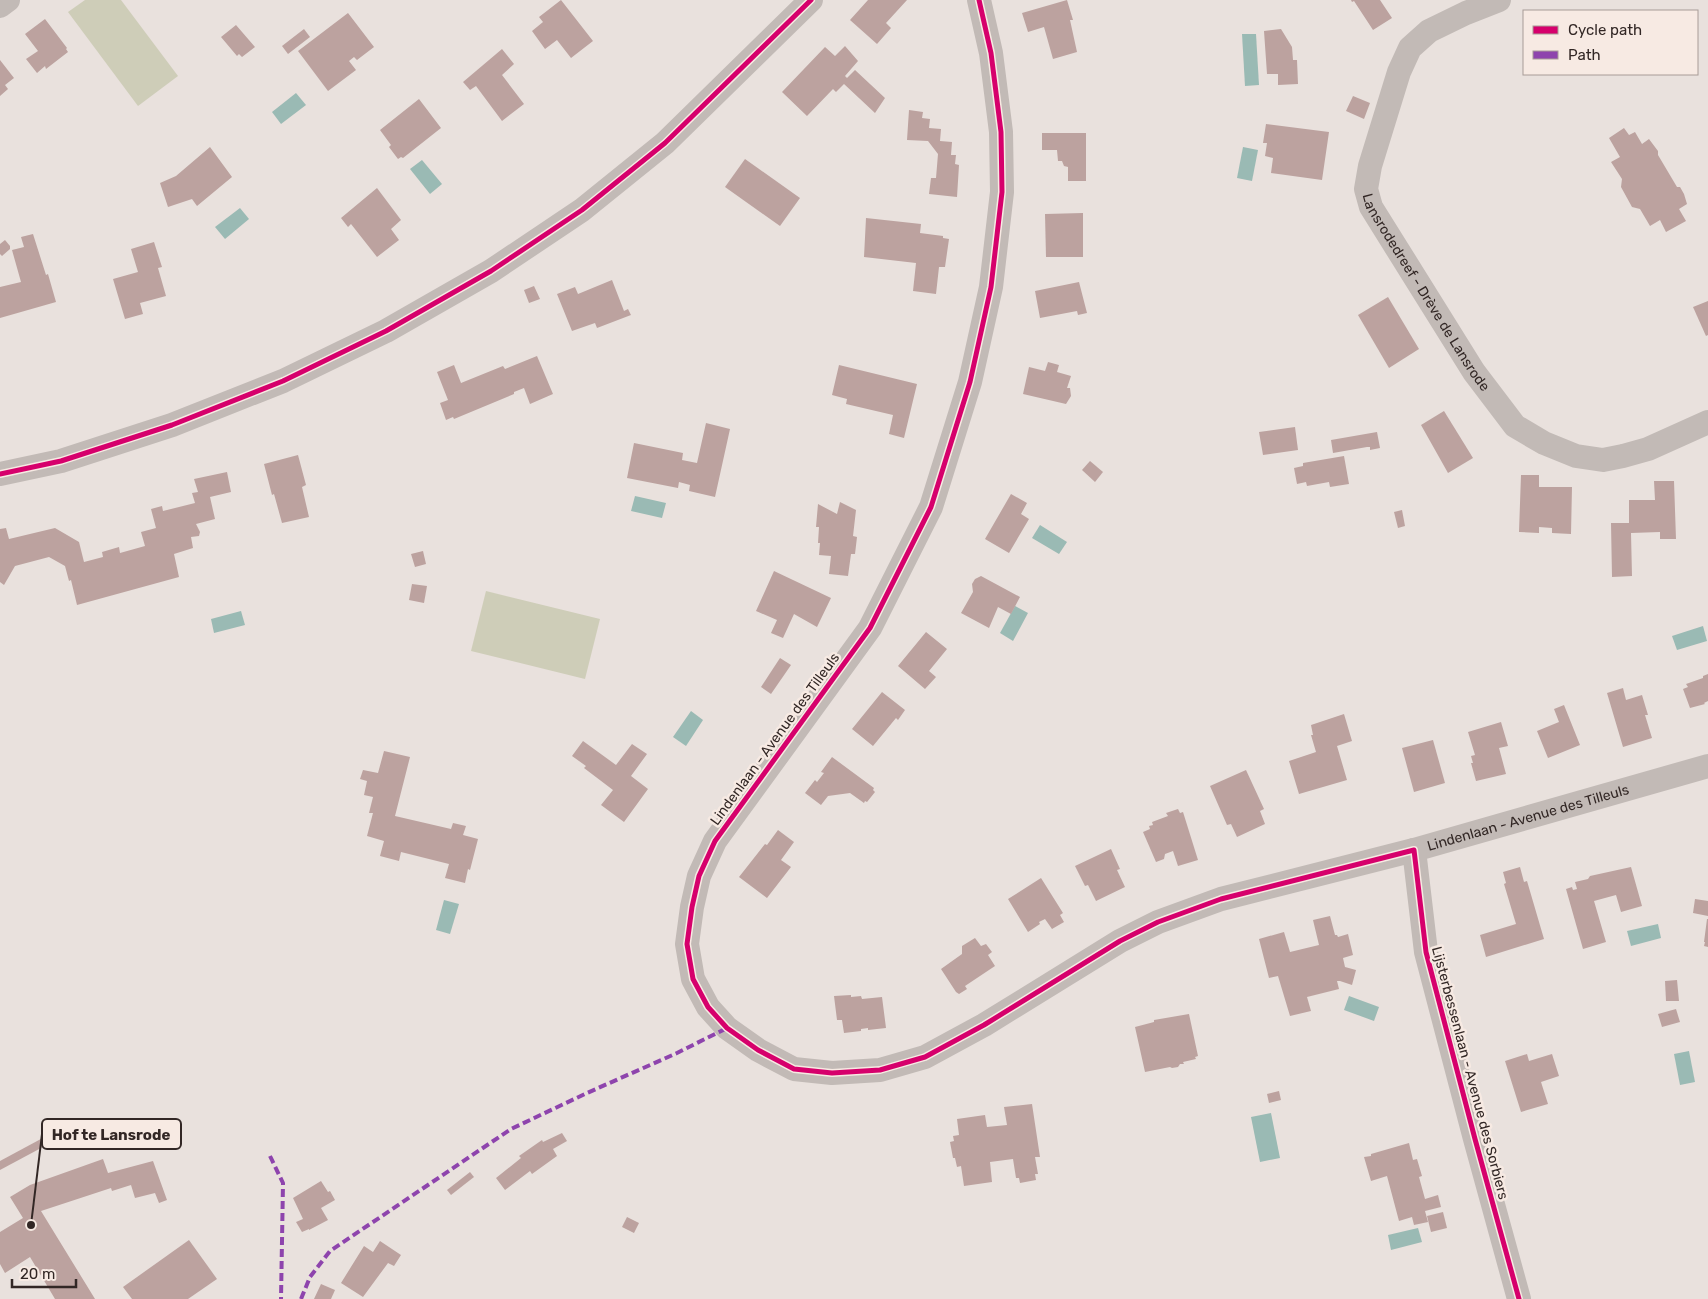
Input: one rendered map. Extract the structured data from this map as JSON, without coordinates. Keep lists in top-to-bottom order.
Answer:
{
  "streets": {
    "street": ["Lansrodedreef - Drève de Lansrode", "Lindenlaan - Avenue des Tilleuls", "Lijsterbessenlaan - Avenue des Sorbiers"]
  },
  "crossings": [
    ["Lindenlaan - Avenue des Tilleuls", "Lijsterbessenlaan - Avenue des Sorbiers"]
  ],
  "places": ["Hof te Lansrode"],
  "legend": ["Cycle path", "Path"],
  "scale_bar": "20 m"
}
